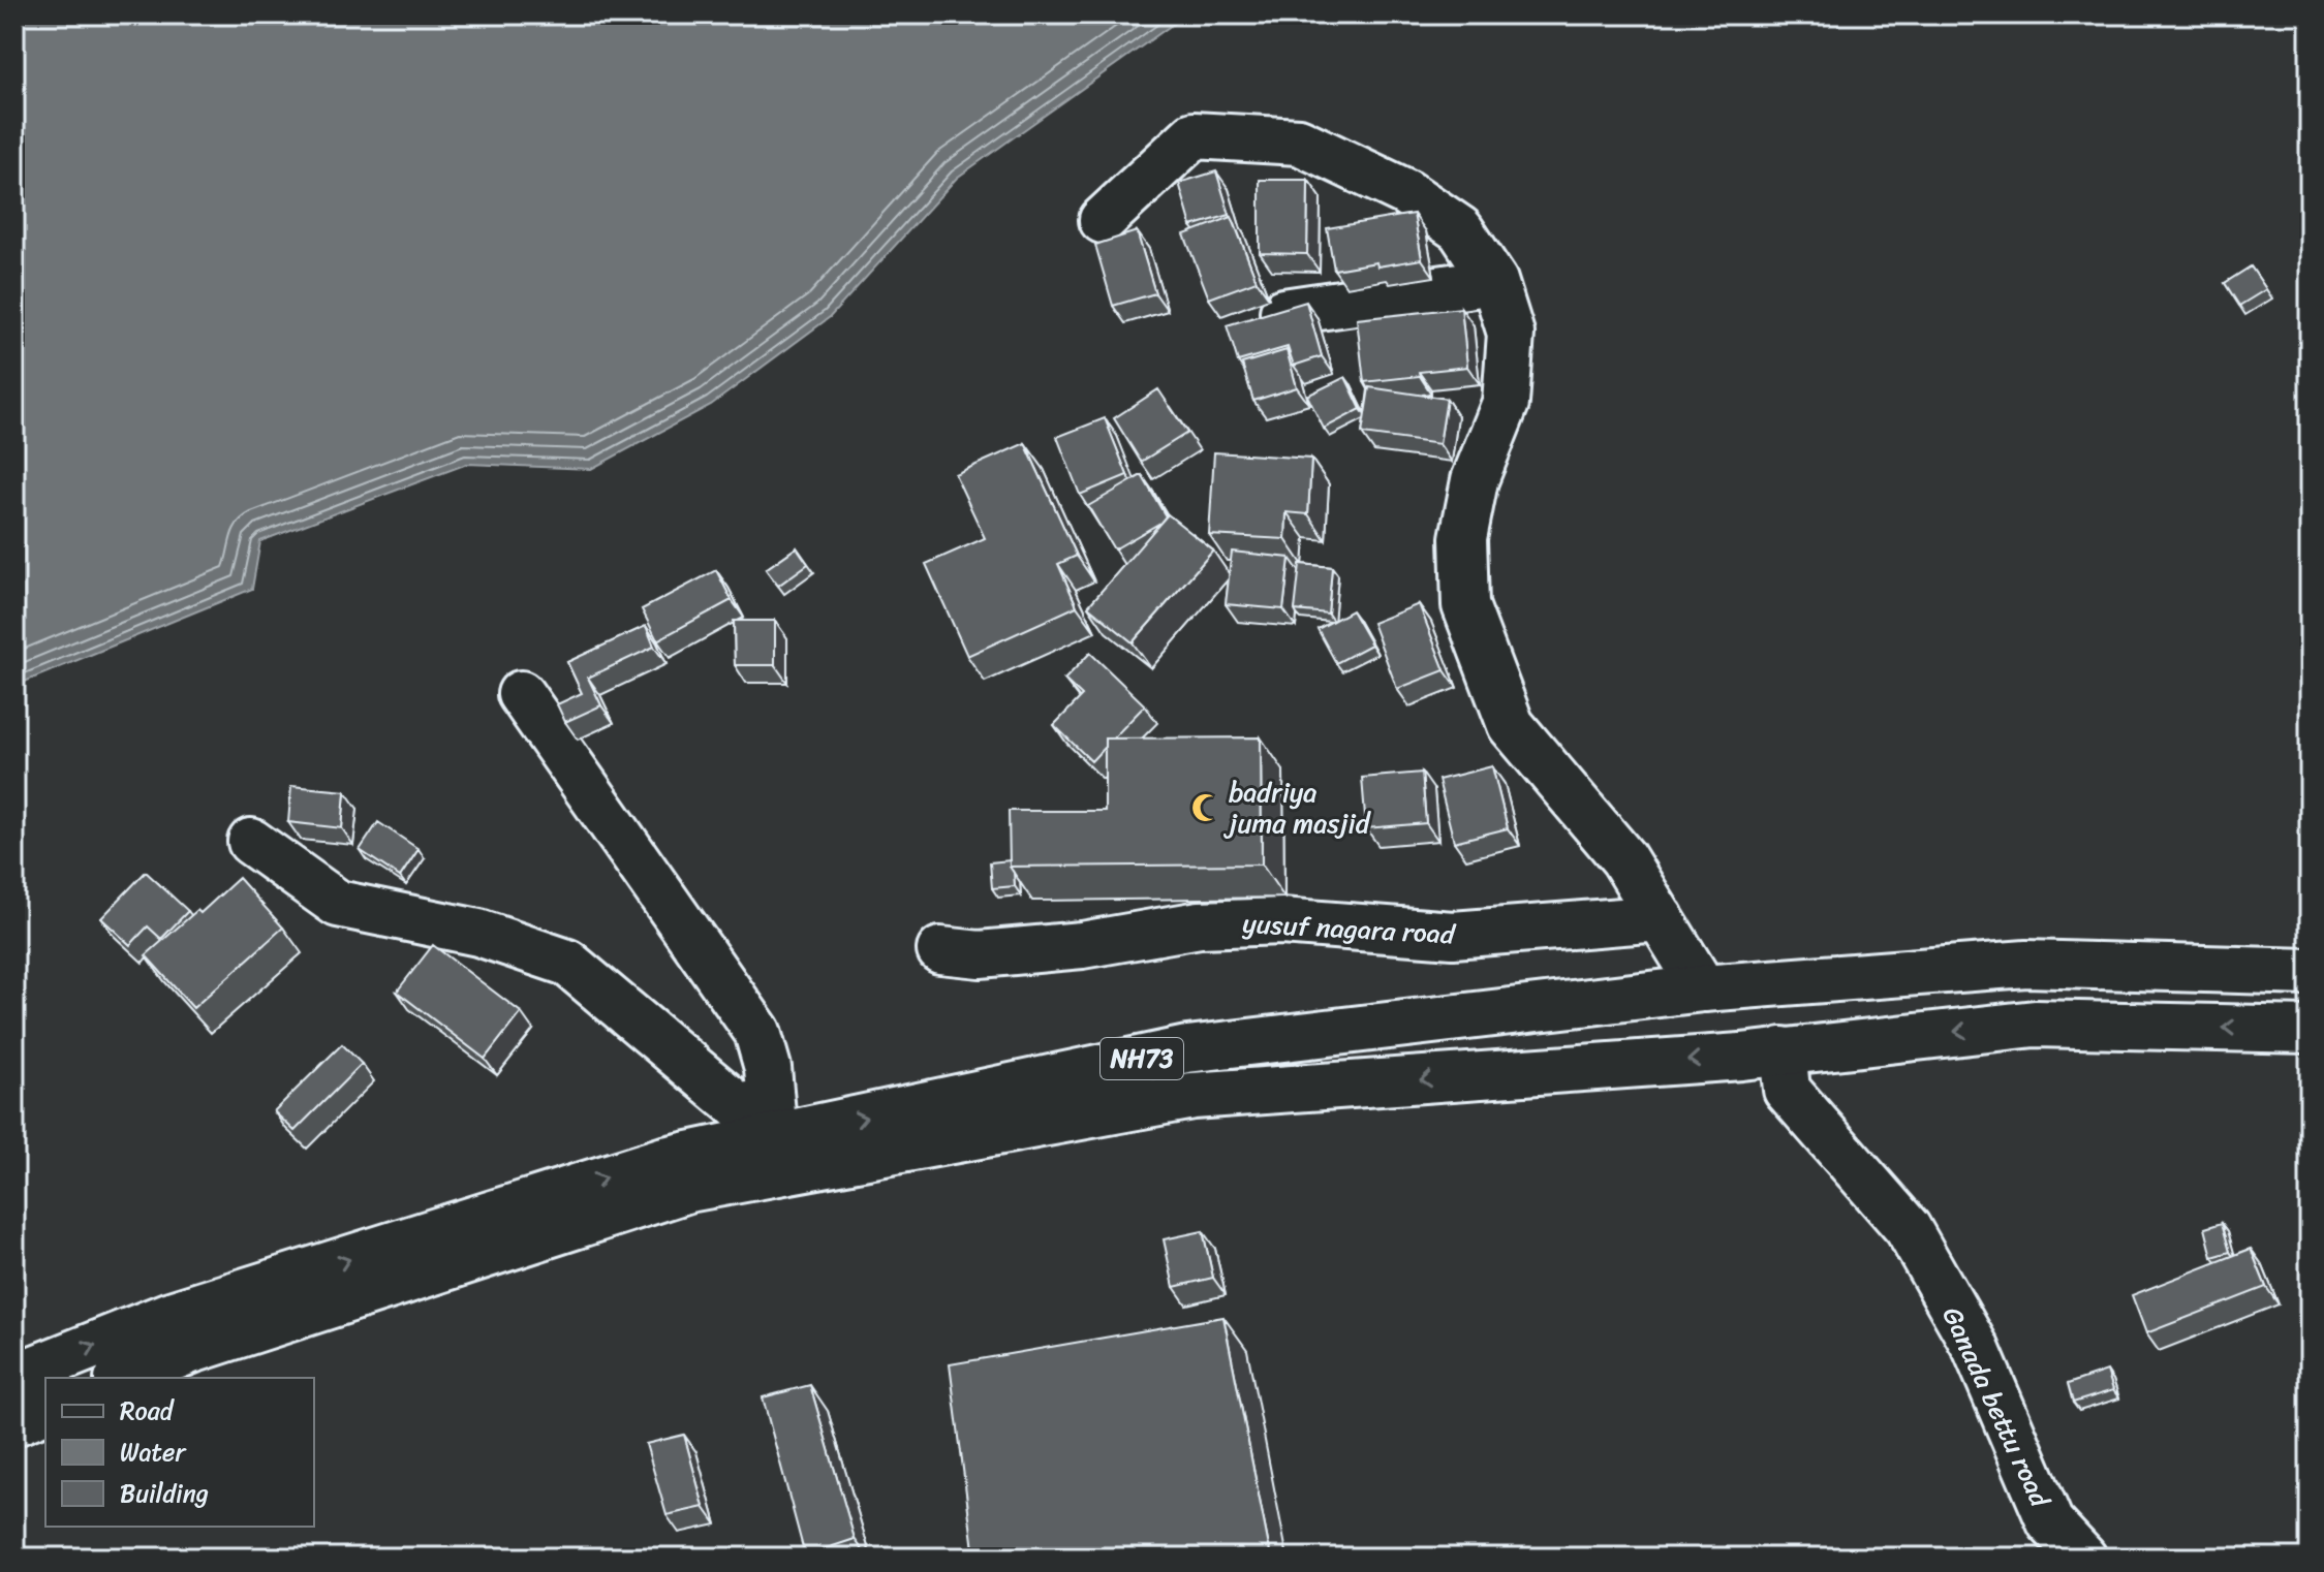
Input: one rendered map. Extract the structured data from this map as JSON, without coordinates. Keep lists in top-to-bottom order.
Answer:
{
  "streets": {
    "main road": ["yusuf nagara road", "NH73", "Ganada bettu road"]
  },
  "crossings": [
    ["NH73", "Ganada bettu road"]
  ],
  "places": {
    "mosque": ["badriya juma masjid"]
  },
  "legend": ["Road", "Water", "Building"]
}
